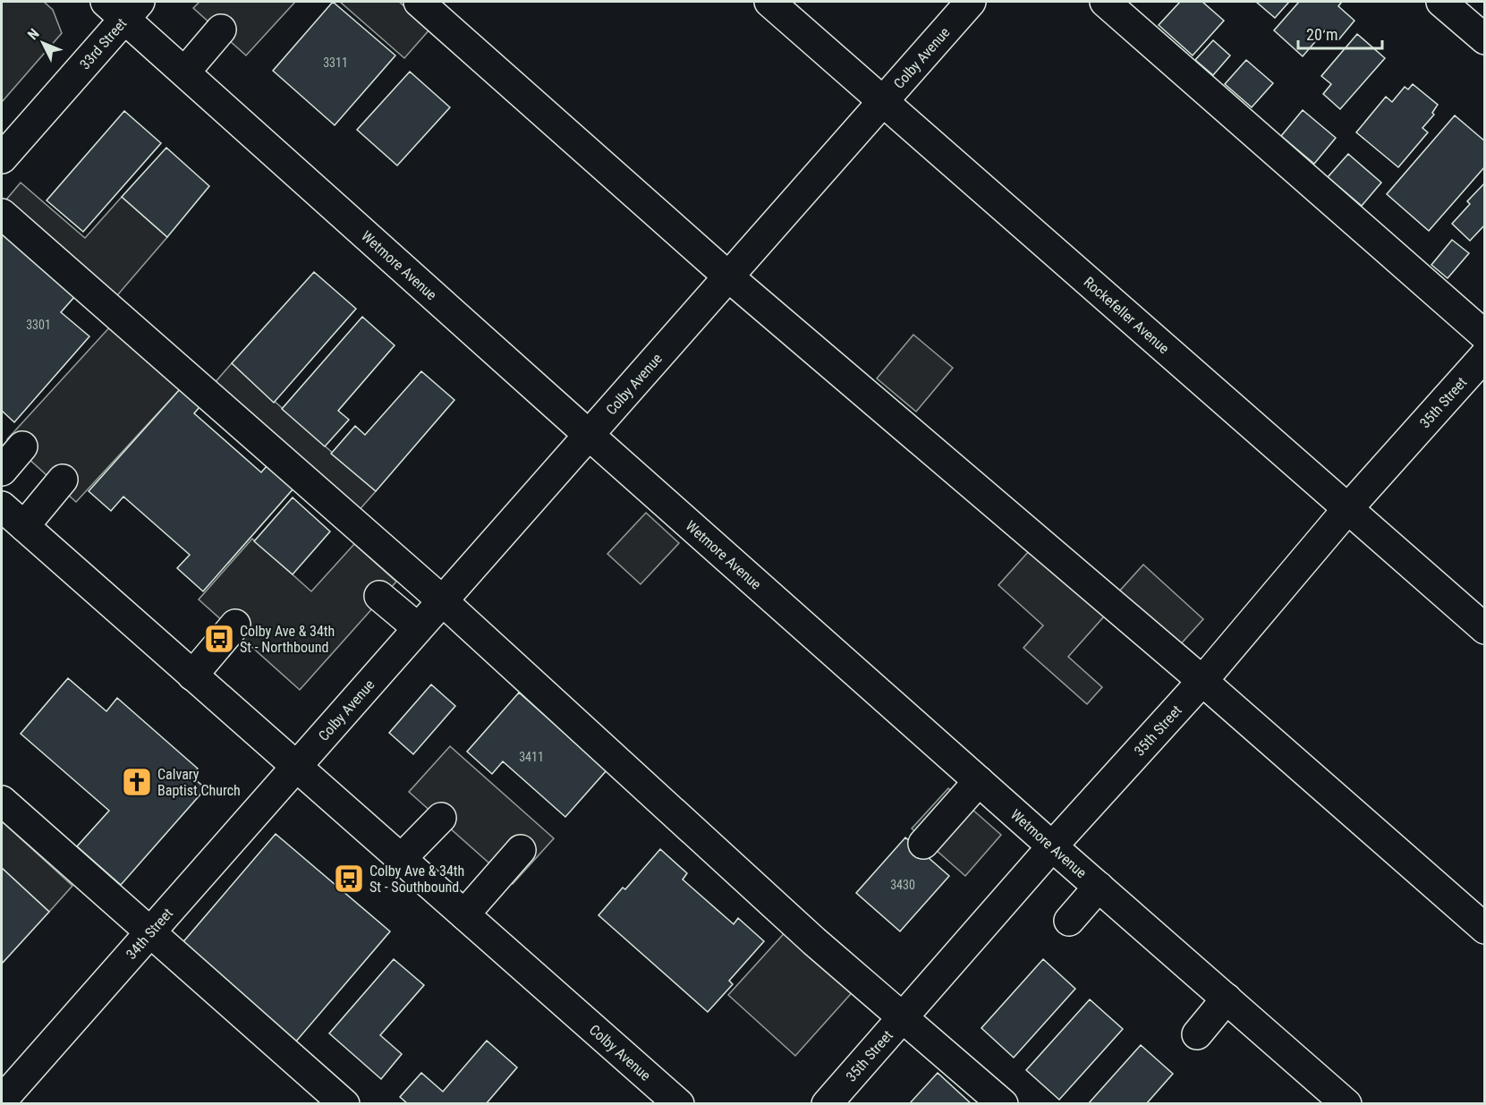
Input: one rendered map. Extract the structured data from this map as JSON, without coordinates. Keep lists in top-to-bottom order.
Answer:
{
  "streets": {
    "street": [
      "33rd Street",
      "Colby Avenue",
      "Wetmore Avenue",
      "Rockefeller Avenue",
      "35th Street",
      "34th Street"
    ]
  },
  "crossings": [
    ["33rd Street", "Wetmore Avenue"],
    ["Colby Avenue", "Wetmore Avenue"],
    ["Colby Avenue", "Rockefeller Avenue"],
    ["Colby Avenue", "34th Street"],
    ["Wetmore Avenue", "35th Street"],
    ["Rockefeller Avenue", "35th Street"]
  ],
  "places": {
    "bus stop": ["Colby Ave & 34th St - Northbound", "Colby Ave & 34th St - Southbound"],
    "church": ["Calvary Baptist Church"]
  },
  "house_numbers": [
    "3311",
    "3301",
    "3411",
    "3430"
  ],
  "scale_bar": "20 m",
  "north": "top left"
}
